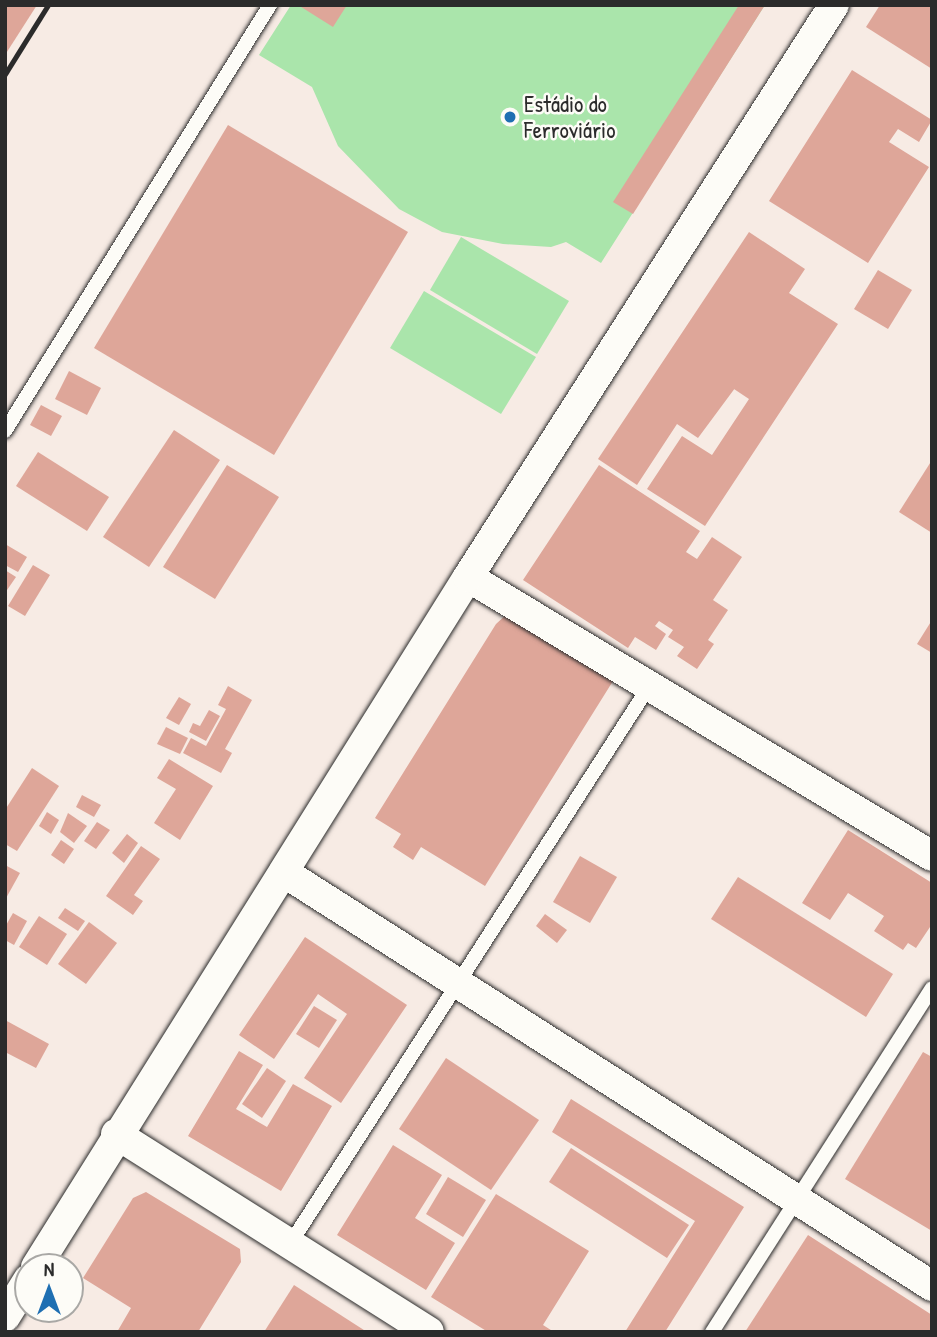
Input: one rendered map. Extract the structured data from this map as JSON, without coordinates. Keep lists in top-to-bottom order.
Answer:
{
  "places": ["Estádio do Ferroviário"],
  "north": "top"
}
